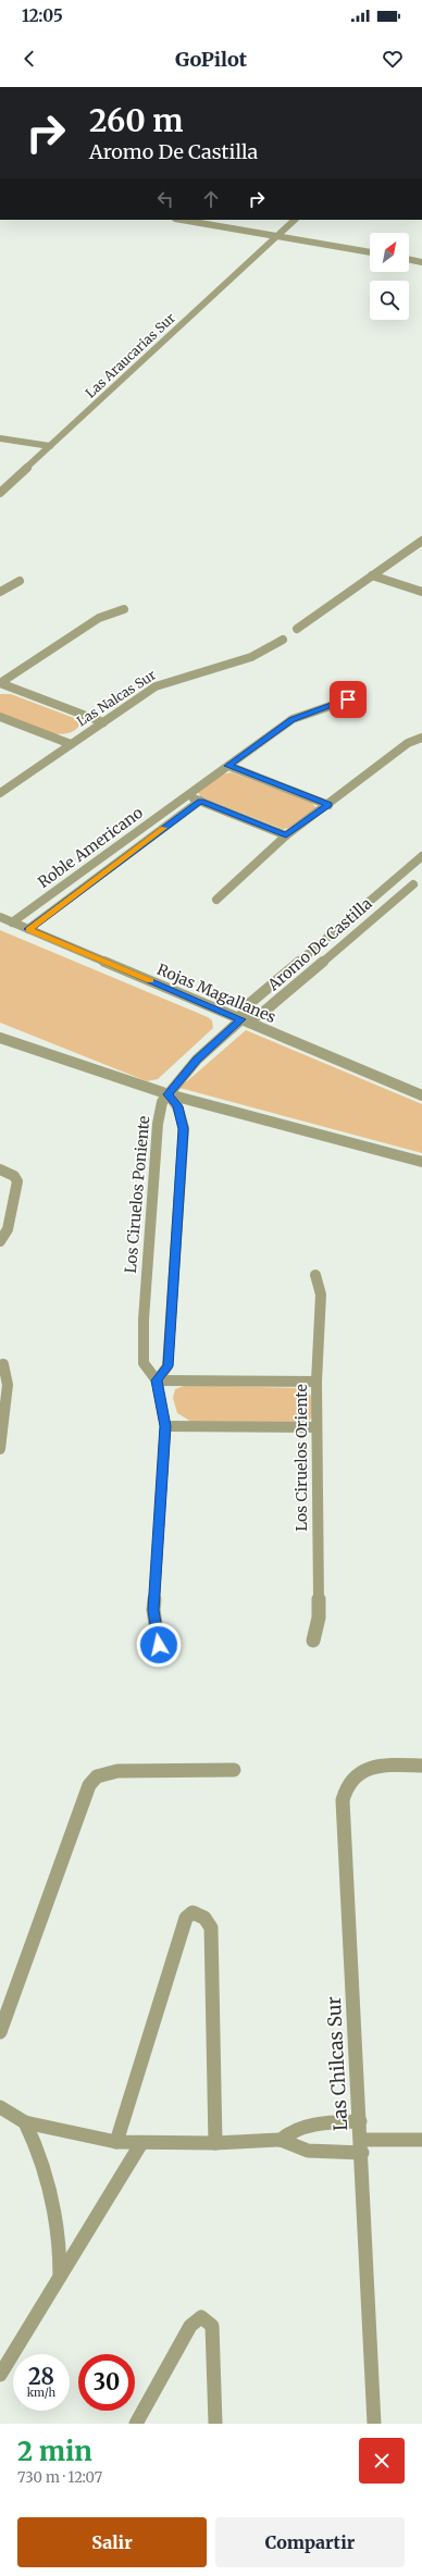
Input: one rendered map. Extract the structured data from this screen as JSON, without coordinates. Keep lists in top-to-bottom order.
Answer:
{
  "streets": {
    "street": [
      "Las Araucarias Sur",
      "Las Nalcas Sur",
      "Roble Americano",
      "Aromo De Castilla",
      "Rojas Magallanes",
      "Los Ciruelos Poniente",
      "Los Ciruelos Oriente",
      "Las Chilcas Sur"
    ]
  },
  "crossings": [
    ["Roble Americano", "Rojas Magallanes"],
    ["Aromo De Castilla", "Rojas Magallanes"],
    ["Aromo De Castilla", "Los Ciruelos Poniente"]
  ],
  "north": "top right",
  "page": {
    "status": "12:05",
    "header": "GoPilot",
    "turn": ["260 m", "Aromo De Castilla"],
    "speed": "28 km/h",
    "limit": "30",
    "heading": ["2 min", "730 m · 12:07"],
    "buttons": ["Salir", "Compartir"]
  }
}
